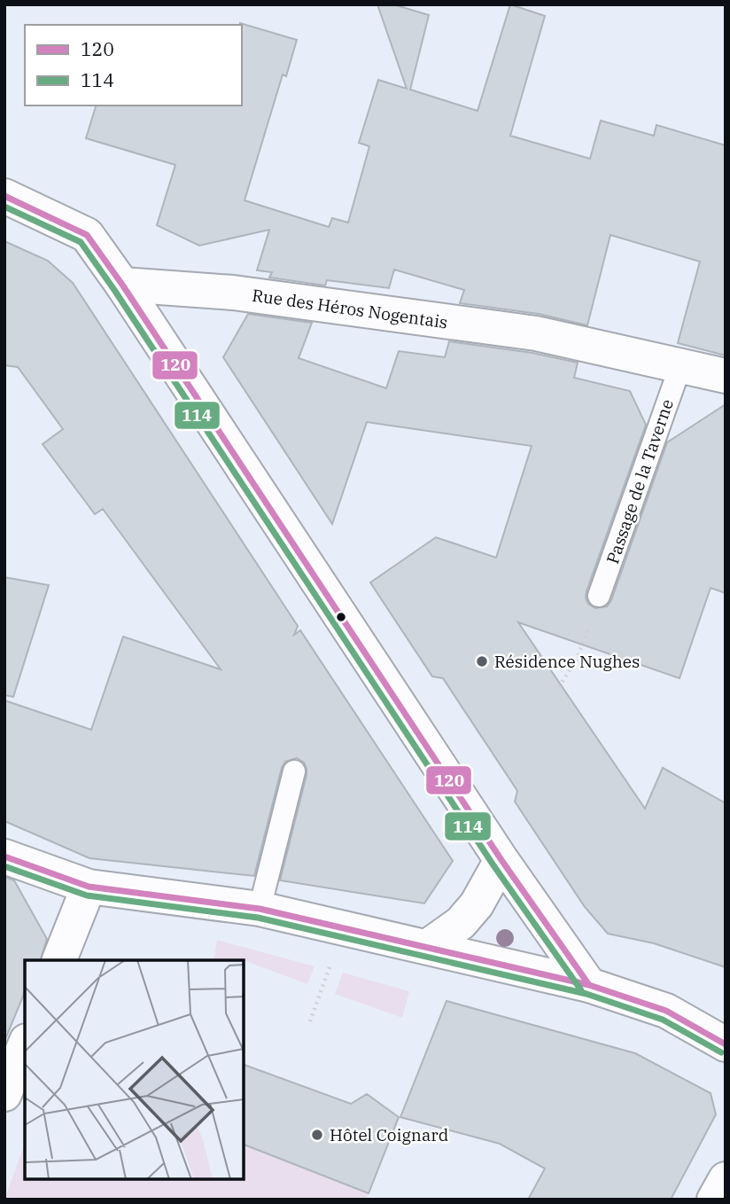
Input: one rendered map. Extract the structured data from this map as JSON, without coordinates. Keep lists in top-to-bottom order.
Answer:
{
  "streets": {
    "street": ["Rue des Héros Nogentais"],
    "lane": ["Passage de la Taverne"]
  },
  "crossings": [
    ["Rue des Héros Nogentais", "Passage de la Taverne"]
  ],
  "places": ["Résidence Nughes", "Hôtel Coignard"],
  "lines": ["transit line 120", "transit line 114"],
  "legend": ["120", "114"]
}
